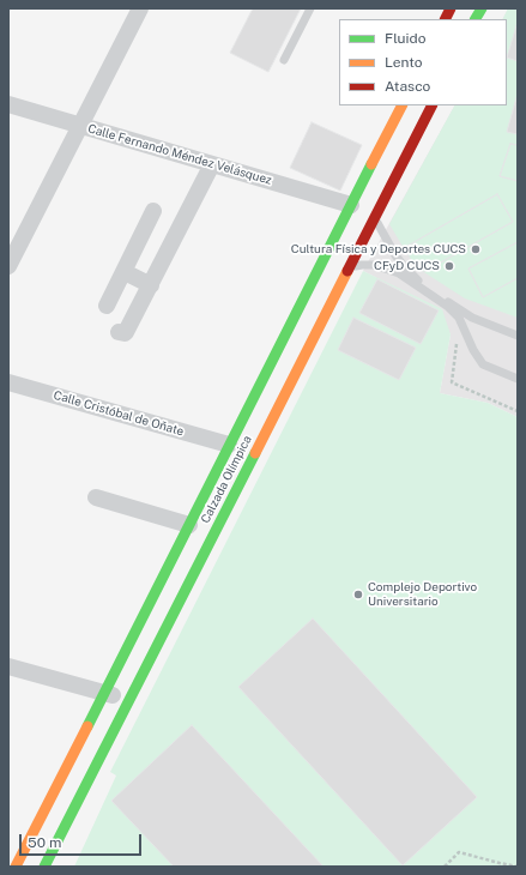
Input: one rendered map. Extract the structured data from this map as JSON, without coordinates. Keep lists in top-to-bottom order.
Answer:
{
  "streets": {
    "main road": ["Calzada Olímpica"],
    "street": ["Calle Fernando Méndez Velásquez", "Calle Cristóbal de Oñate"]
  },
  "crossings": [
    ["Calle Fernando Méndez Velásquez", "Calzada Olímpica"],
    ["Calle Cristóbal de Oñate", "Calzada Olímpica"]
  ],
  "places": ["Cultura Física y Deportes CUCS", "CFyD CUCS", "Complejo Deportivo Universitario"],
  "legend": ["Fluido", "Lento", "Atasco"],
  "scale_bar": "50 m"
}
